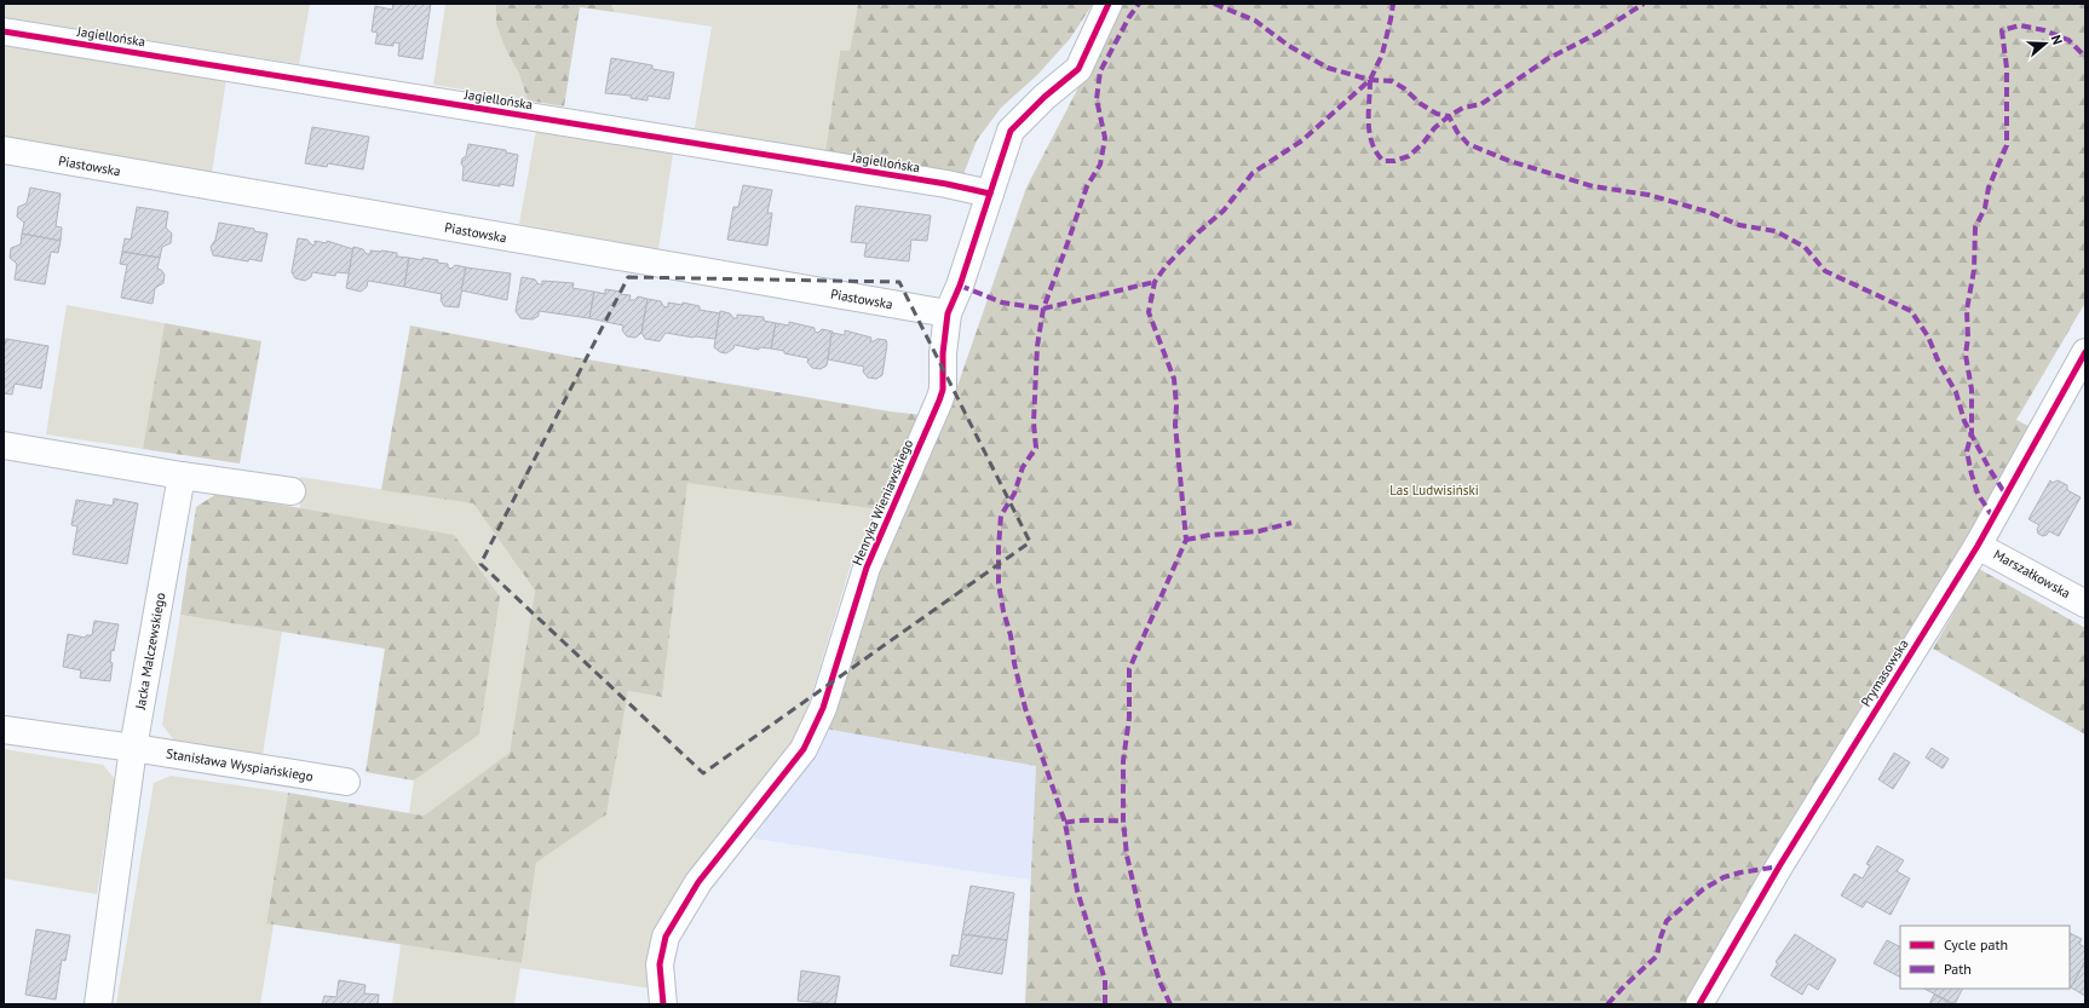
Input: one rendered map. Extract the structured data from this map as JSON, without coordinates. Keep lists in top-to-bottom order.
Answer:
{
  "streets": {
    "street": [
      "Jagiellońska",
      "Piastowska",
      "Henryka Wieniawskiego",
      "Marszałkowska",
      "Jacka Malczewskiego",
      "Prymasowska",
      "Stanisława Wyspiańskiego"
    ]
  },
  "crossings": [
    ["Jagiellońska", "Henryka Wieniawskiego"],
    ["Piastowska", "Henryka Wieniawskiego"],
    ["Marszałkowska", "Prymasowska"],
    ["Jacka Malczewskiego", "Stanisława Wyspiańskiego"]
  ],
  "parks": ["Las Ludwisiński"],
  "legend": ["Cycle path", "Path"],
  "north": "right"
}
